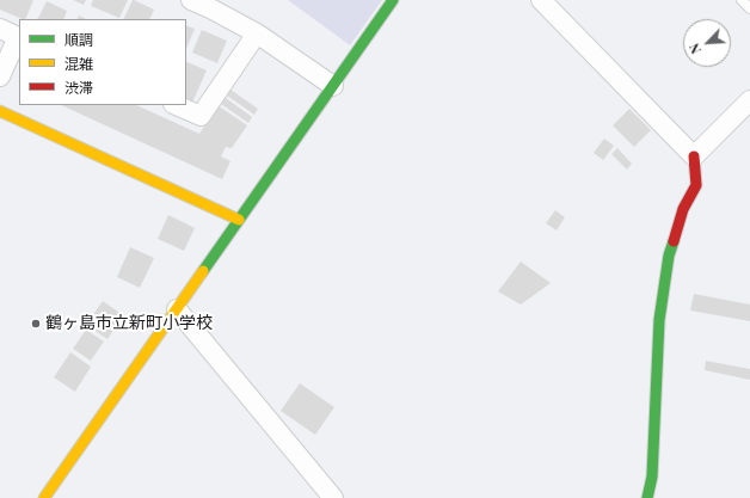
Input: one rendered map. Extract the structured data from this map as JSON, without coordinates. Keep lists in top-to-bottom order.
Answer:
{
  "places": ["鶴ヶ島市立新町小学校"],
  "legend": ["順調", "混雑", "渋滞"],
  "north": "bottom left"
}
